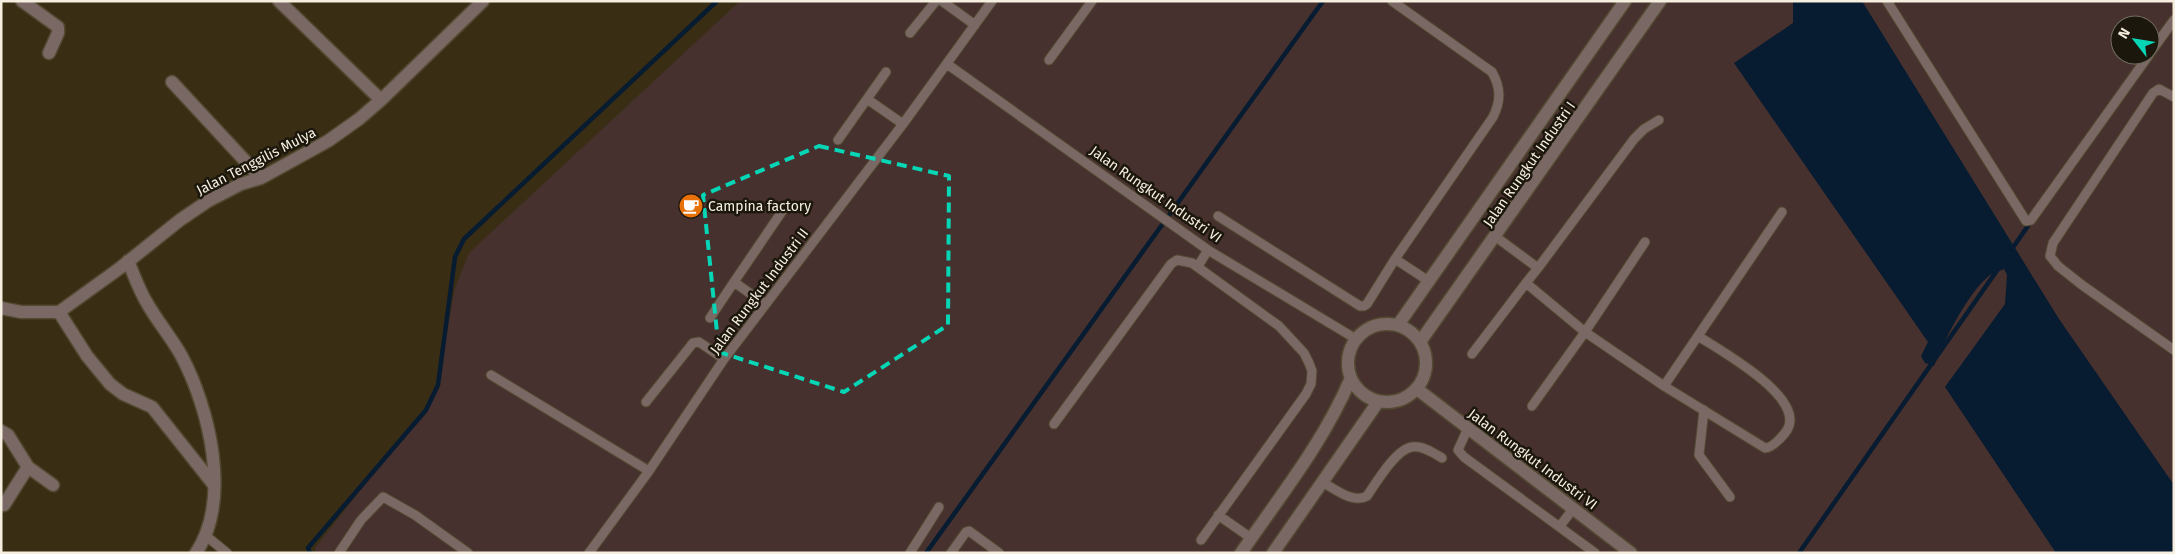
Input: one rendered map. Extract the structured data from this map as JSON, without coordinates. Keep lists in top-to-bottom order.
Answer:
{
  "streets": {
    "street": ["Jalan Tenggilis Mulya", "Jalan Rungkut Industri I", "Jalan Rungkut Industri VI"],
    "lane": ["Jalan Rungkut Industri II"]
  },
  "crossings": [
    ["Jalan Rungkut Industri I", "Jalan Rungkut Industri VI"],
    ["Jalan Rungkut Industri VI", "Jalan Rungkut Industri II"]
  ],
  "places": {
    "cafe": ["Campina factory"]
  },
  "north": "top left"
}
